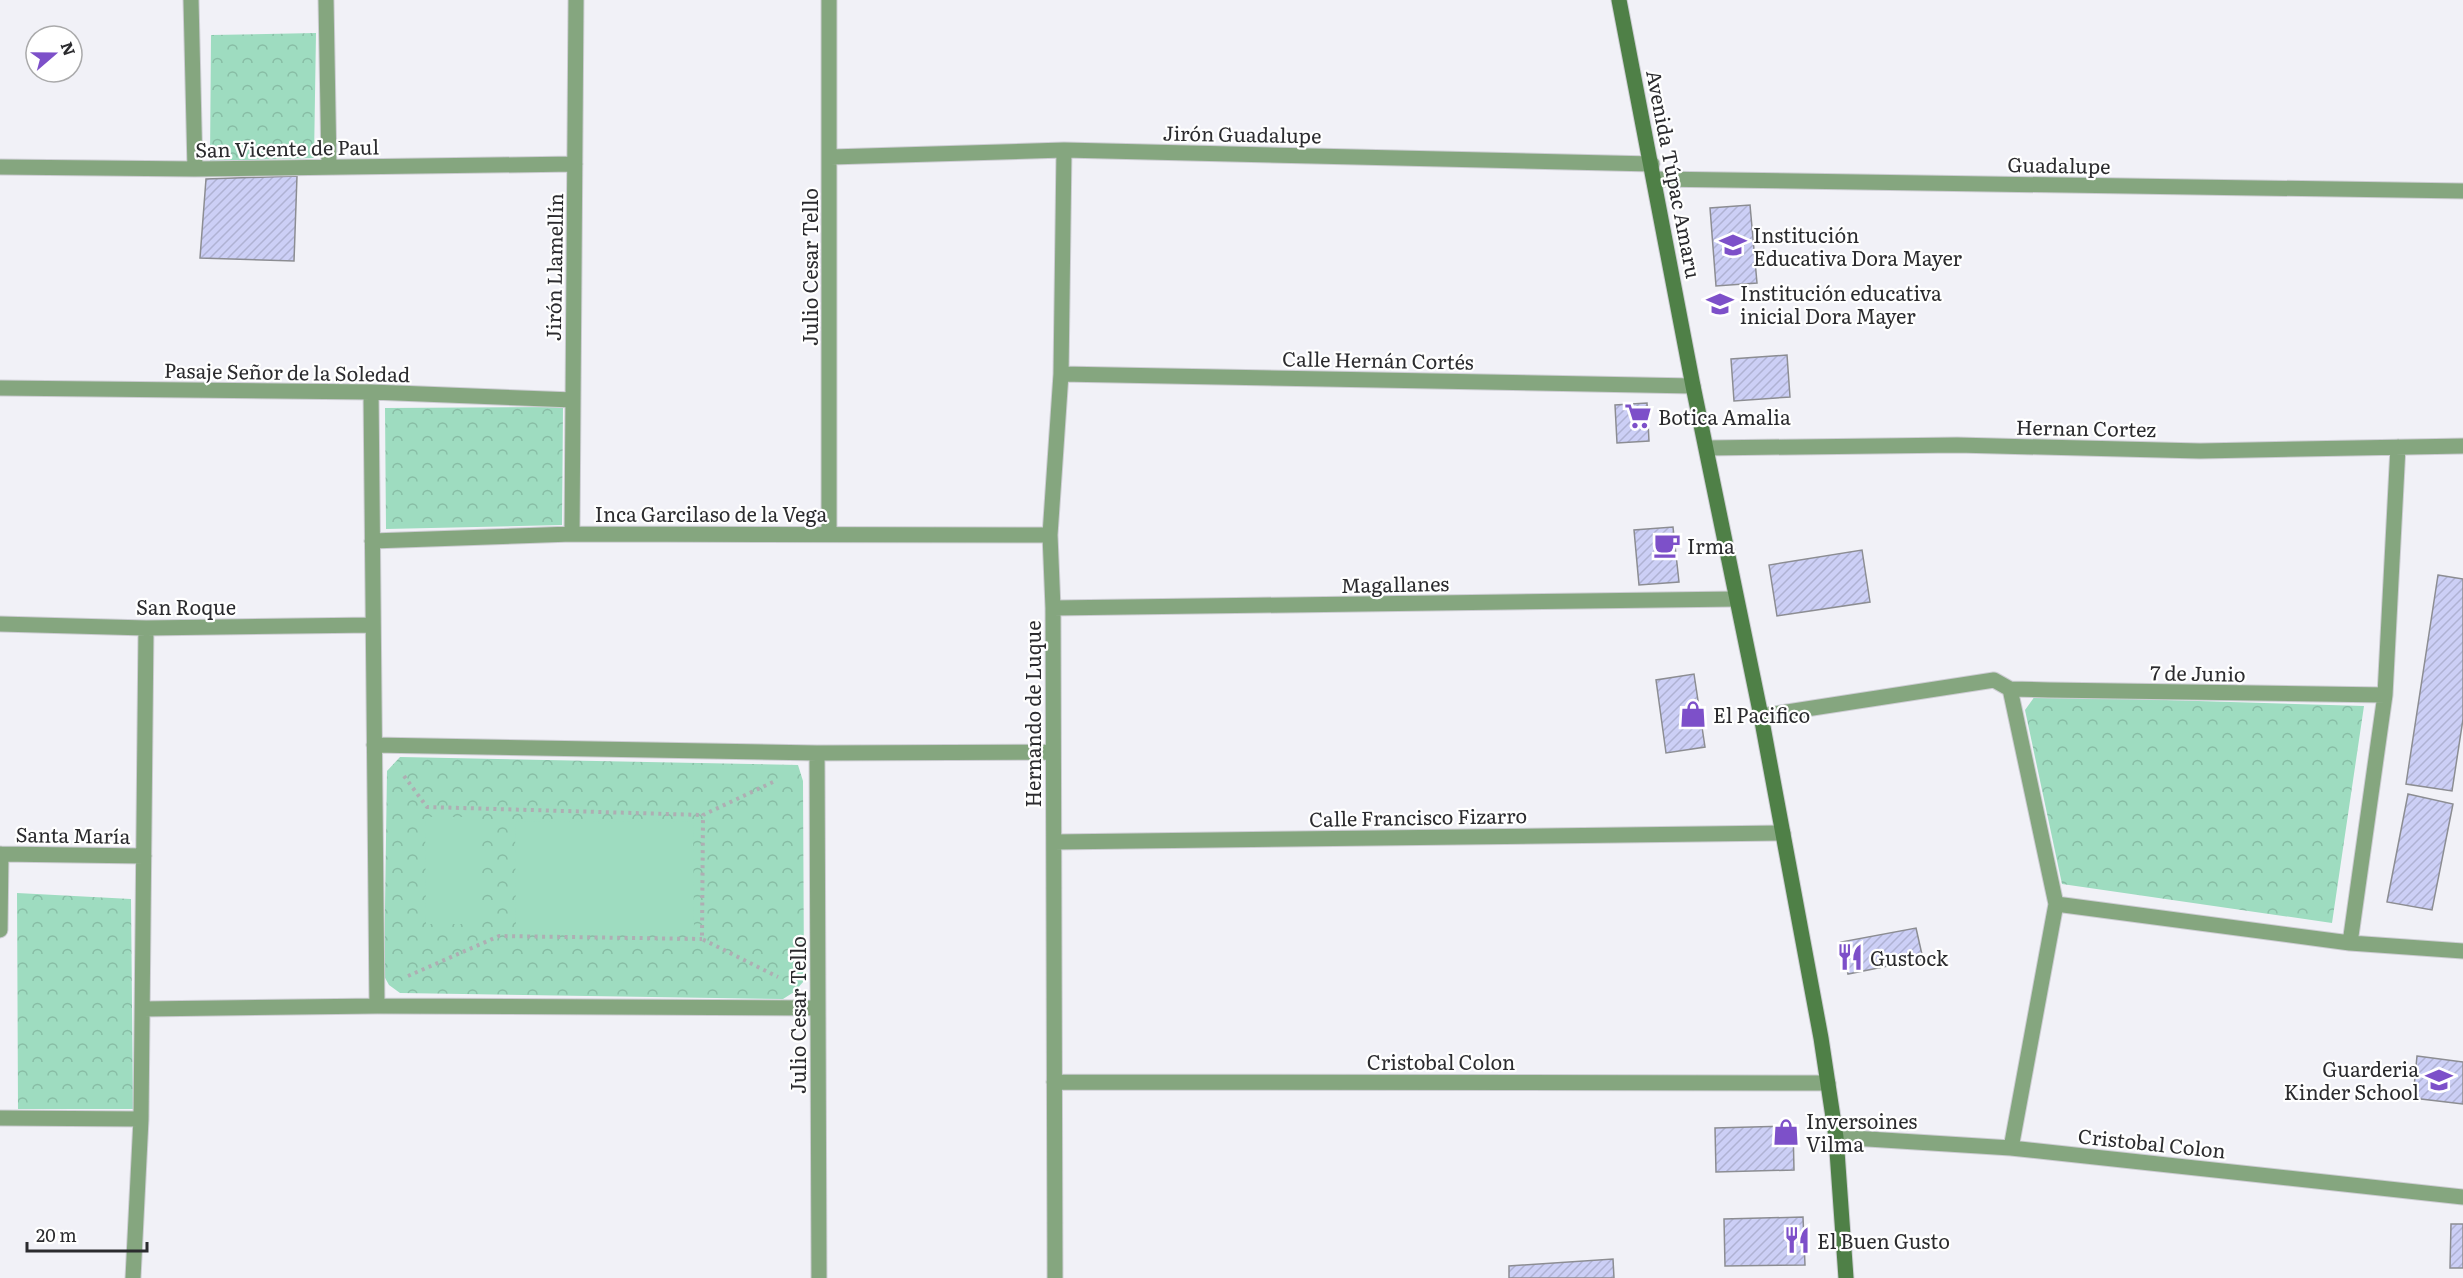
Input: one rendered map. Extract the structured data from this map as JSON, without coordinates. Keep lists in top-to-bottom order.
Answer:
{
  "streets": {
    "main road": ["Avenida Túpac Amaru"],
    "street": [
      "Jirón Guadalupe",
      "San Vicente de Paul",
      "Guadalupe",
      "Jirón Llamellín",
      "Julio Cesar Tello",
      "Calle Hernán Cortés",
      "Pasaje Señor de la Soledad",
      "Hernan Cortez",
      "Inca Garcilaso de la Vega",
      "Magallanes",
      "San Roque",
      "7 de Junio",
      "Hernando de Luque",
      "Calle Francisco Fizarro",
      "Santa María",
      "Cristobal Colon"
    ]
  },
  "crossings": [
    ["Jirón Guadalupe", "Guadalupe"],
    ["Jirón Guadalupe", "Avenida Túpac Amaru"],
    ["Jirón Guadalupe", "Julio Cesar Tello"],
    ["Jirón Guadalupe", "Hernando de Luque"],
    ["San Vicente de Paul", "Jirón Llamellín"],
    ["Guadalupe", "Avenida Túpac Amaru"],
    ["Avenida Túpac Amaru", "Calle Hernán Cortés"],
    ["Avenida Túpac Amaru", "Hernan Cortez"],
    ["Avenida Túpac Amaru", "Magallanes"],
    ["Avenida Túpac Amaru", "7 de Junio"],
    ["Avenida Túpac Amaru", "Calle Francisco Fizarro"],
    ["Avenida Túpac Amaru", "Cristobal Colon"],
    ["Jirón Llamellín", "Pasaje Señor de la Soledad"],
    ["Jirón Llamellín", "Inca Garcilaso de la Vega"],
    ["Julio Cesar Tello", "Inca Garcilaso de la Vega"],
    ["Calle Hernán Cortés", "Hernando de Luque"],
    ["Inca Garcilaso de la Vega", "Hernando de Luque"],
    ["Magallanes", "Hernando de Luque"],
    ["Hernando de Luque", "Calle Francisco Fizarro"],
    ["Hernando de Luque", "Cristobal Colon"]
  ],
  "places": {
    "school or university": ["Institución Educativa Dora Mayer", "Institución educativa inicial Dora Mayer", "Guarderia Kinder School"],
    "supermarket": ["Botica Amalia"],
    "cafe": ["Irma"],
    "shop": ["El Pacifico", "Inversoines Vilma"],
    "restaurant": ["Gustock", "El Buen Gusto"]
  },
  "scale_bar": "20 m",
  "north": "right"
}
